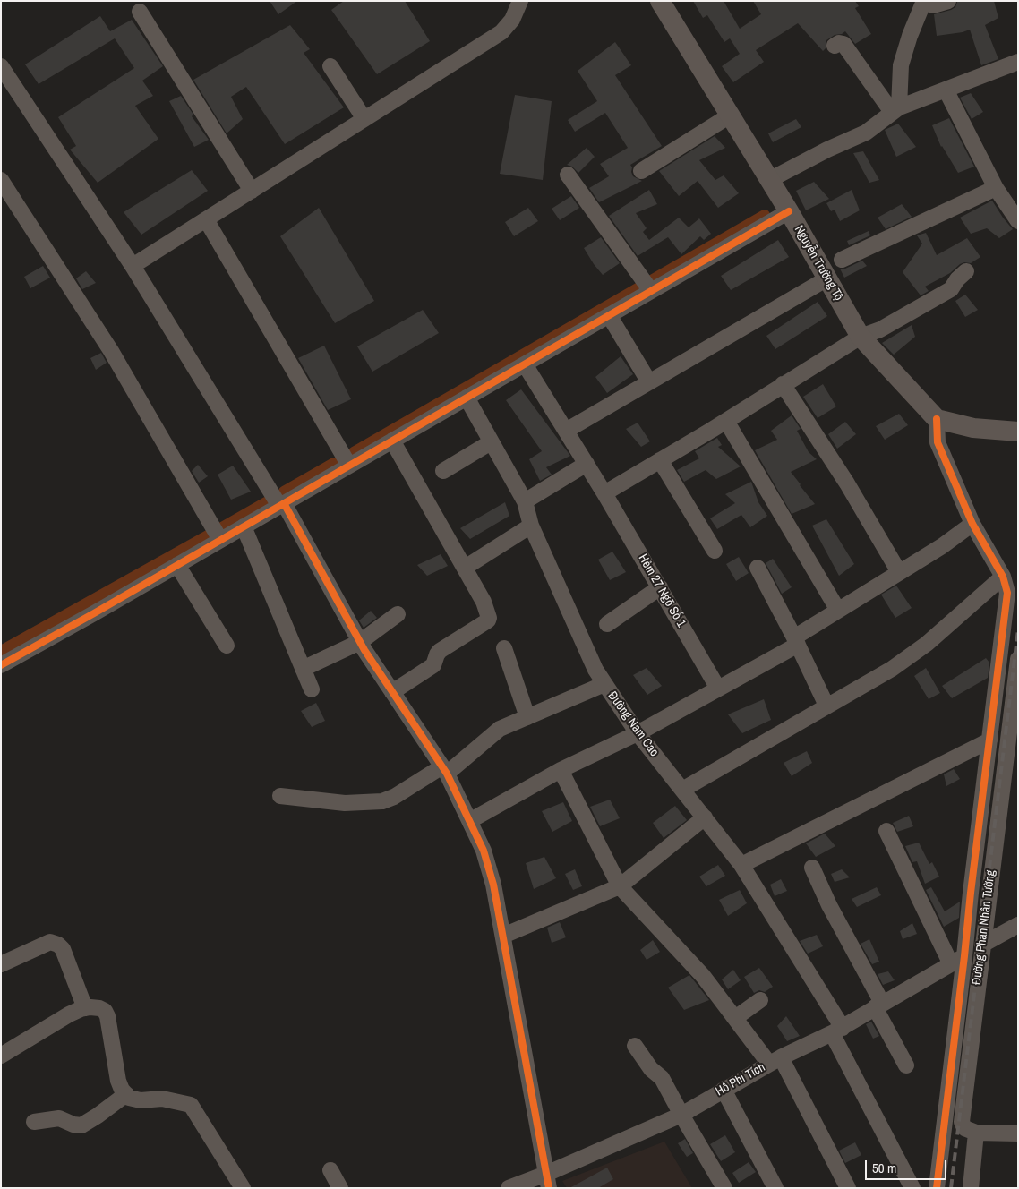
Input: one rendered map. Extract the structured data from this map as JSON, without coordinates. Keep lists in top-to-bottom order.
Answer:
{
  "streets": {
    "main road": ["Nguyễn Trường Tộ"],
    "street": [
      "Hẻm 27 Ngõ Số 1",
      "Đường Nam Cao",
      "Đường Phan Nhân Tường",
      "Hồ Phi Tích"
    ]
  },
  "crossings": [
    ["Đường Nam Cao", "Hồ Phi Tích"]
  ],
  "scale_bar": "50 m"
}
